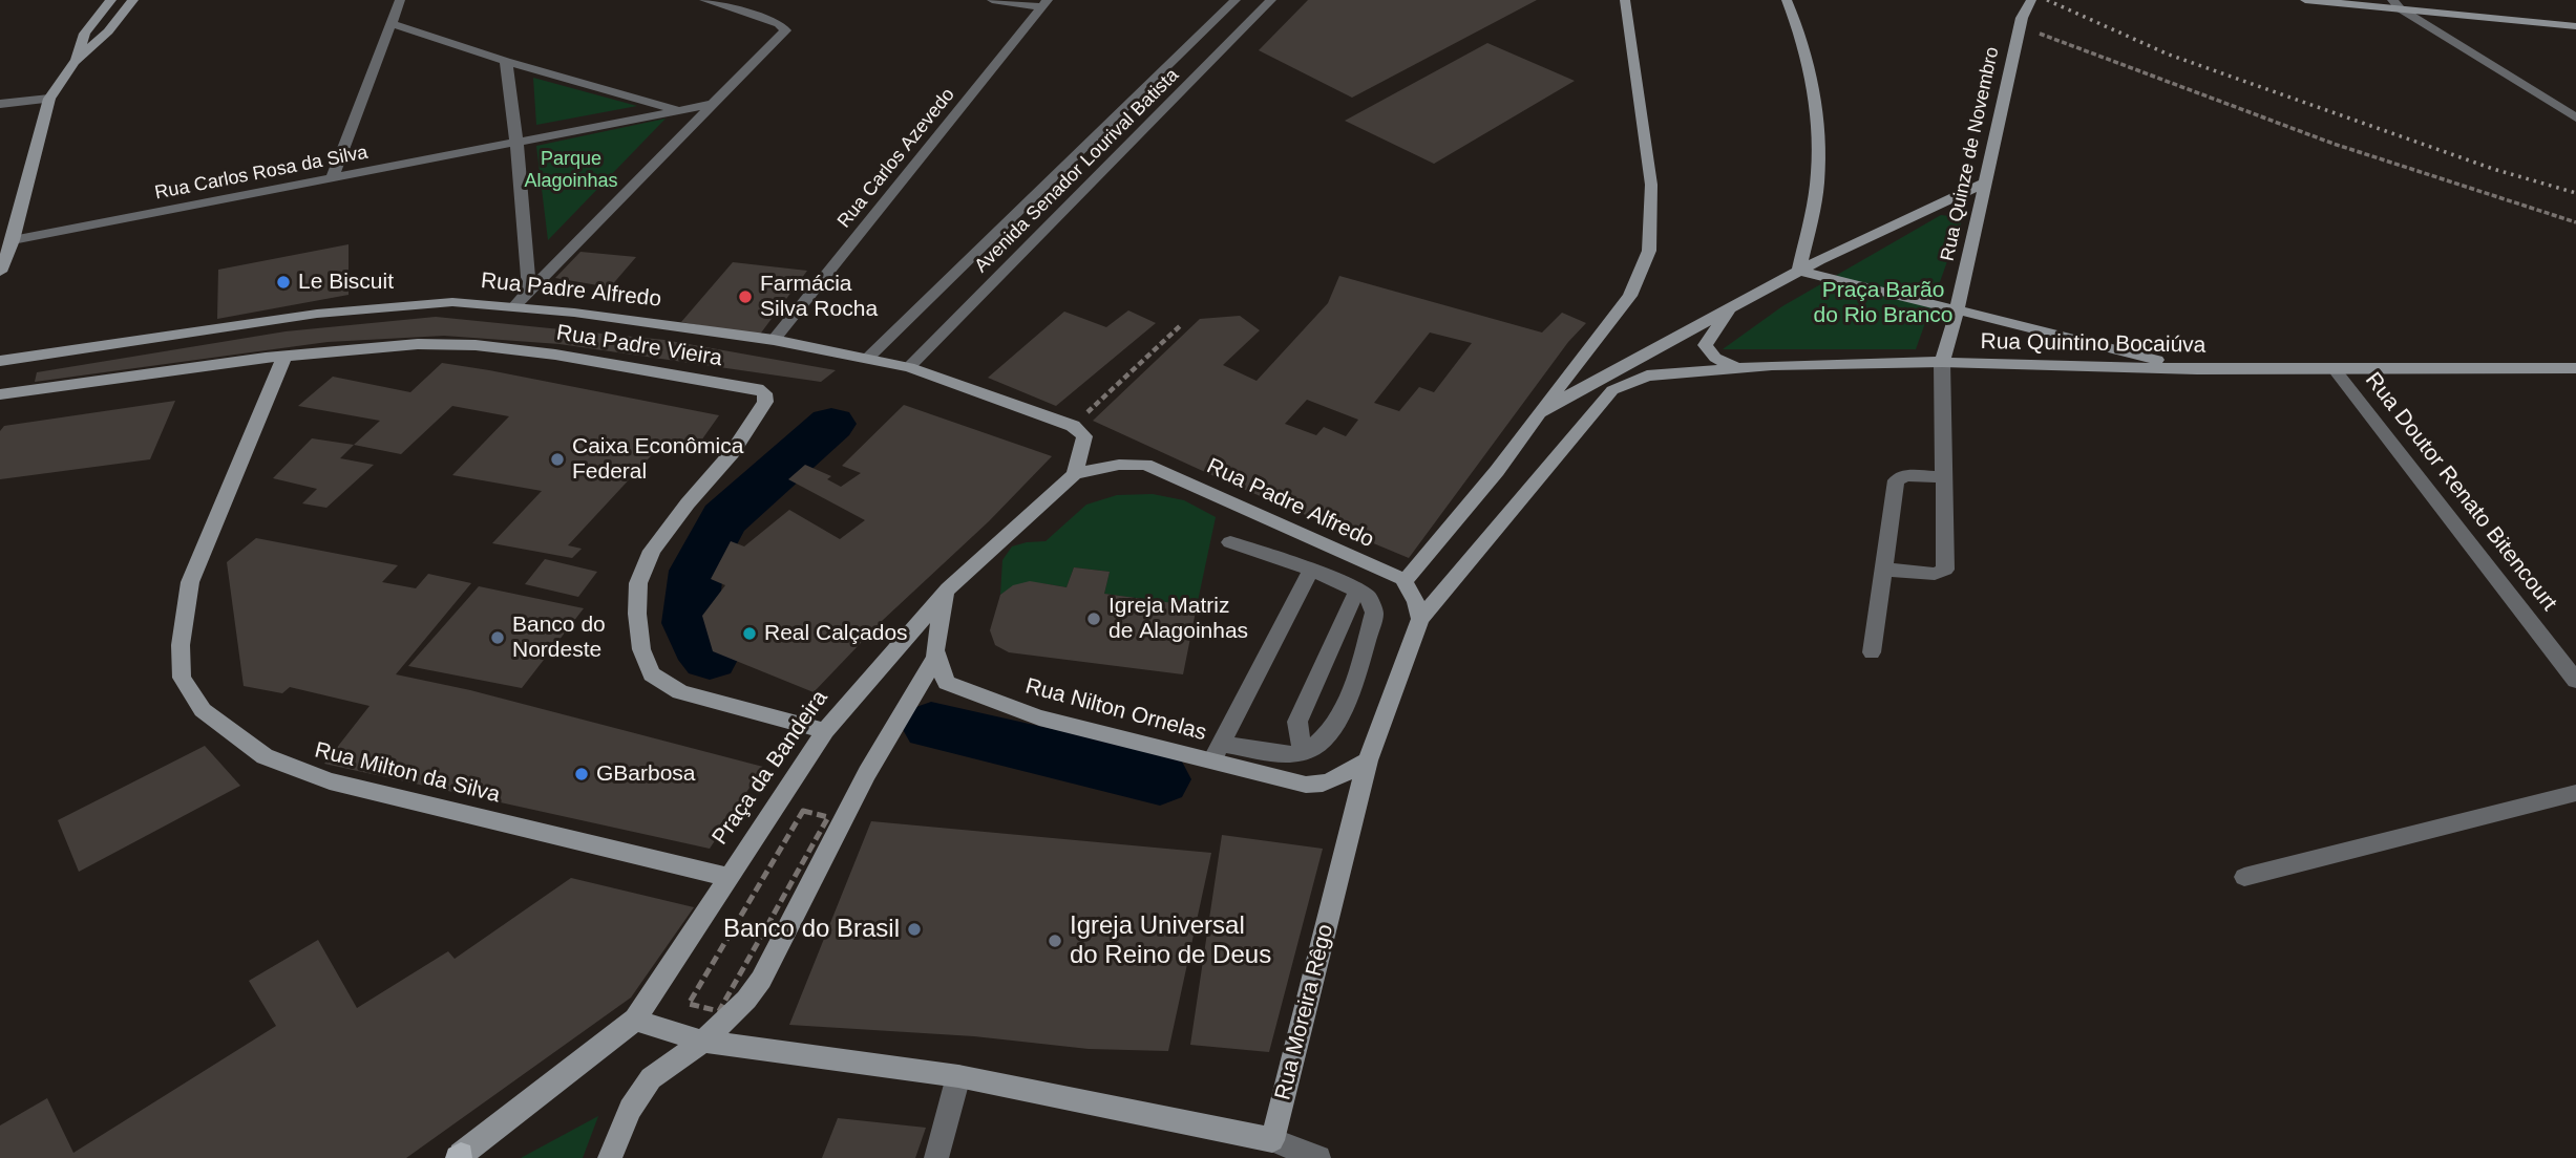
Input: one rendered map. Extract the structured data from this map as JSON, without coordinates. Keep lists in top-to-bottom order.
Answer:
{
  "streets": {
    "street": [
      "Rua Quinze de Novembro",
      "Rua Carlos Azevedo",
      "Avenida Senador Lourival Batista",
      "Rua Carlos Rosa da Silva",
      "Rua Padre Alfredo",
      "Rua Quintino Bocaiúva",
      "Rua Padre Vieira",
      "Rua Doutor Renato Bitencourt",
      "Rua Nilton Ornelas",
      "Praça da Bandeira",
      "Rua Milton da Silva",
      "Rua Moreira Rêgo"
    ]
  },
  "crossings": [
    ["Rua Quinze de Novembro", "Rua Quintino Bocaiúva"],
    ["Rua Carlos Azevedo", "Rua Padre Alfredo"],
    ["Avenida Senador Lourival Batista", "Rua Padre Alfredo"],
    ["Rua Padre Alfredo", "Praça da Bandeira"],
    ["Rua Quintino Bocaiúva", "Rua Doutor Renato Bitencourt"],
    ["Rua Quintino Bocaiúva", "Rua Moreira Rêgo"],
    ["Rua Padre Vieira", "Praça da Bandeira"],
    ["Rua Padre Vieira", "Rua Milton da Silva"],
    ["Rua Nilton Ornelas", "Rua Moreira Rêgo"],
    ["Praça da Bandeira", "Rua Milton da Silva"]
  ],
  "parks": ["Parque Alagoinhas", "Praça Barão do Rio Branco"],
  "places": [
    "Le Biscuit",
    "Farmácia Silva Rocha",
    "Caixa Econômica Federal",
    "Igreja Matriz de Alagoinhas",
    "Real Calçados",
    "Banco do Nordeste",
    "GBarbosa",
    "Banco do Brasil",
    "Igreja Universal do Reino de Deus"
  ]
}
